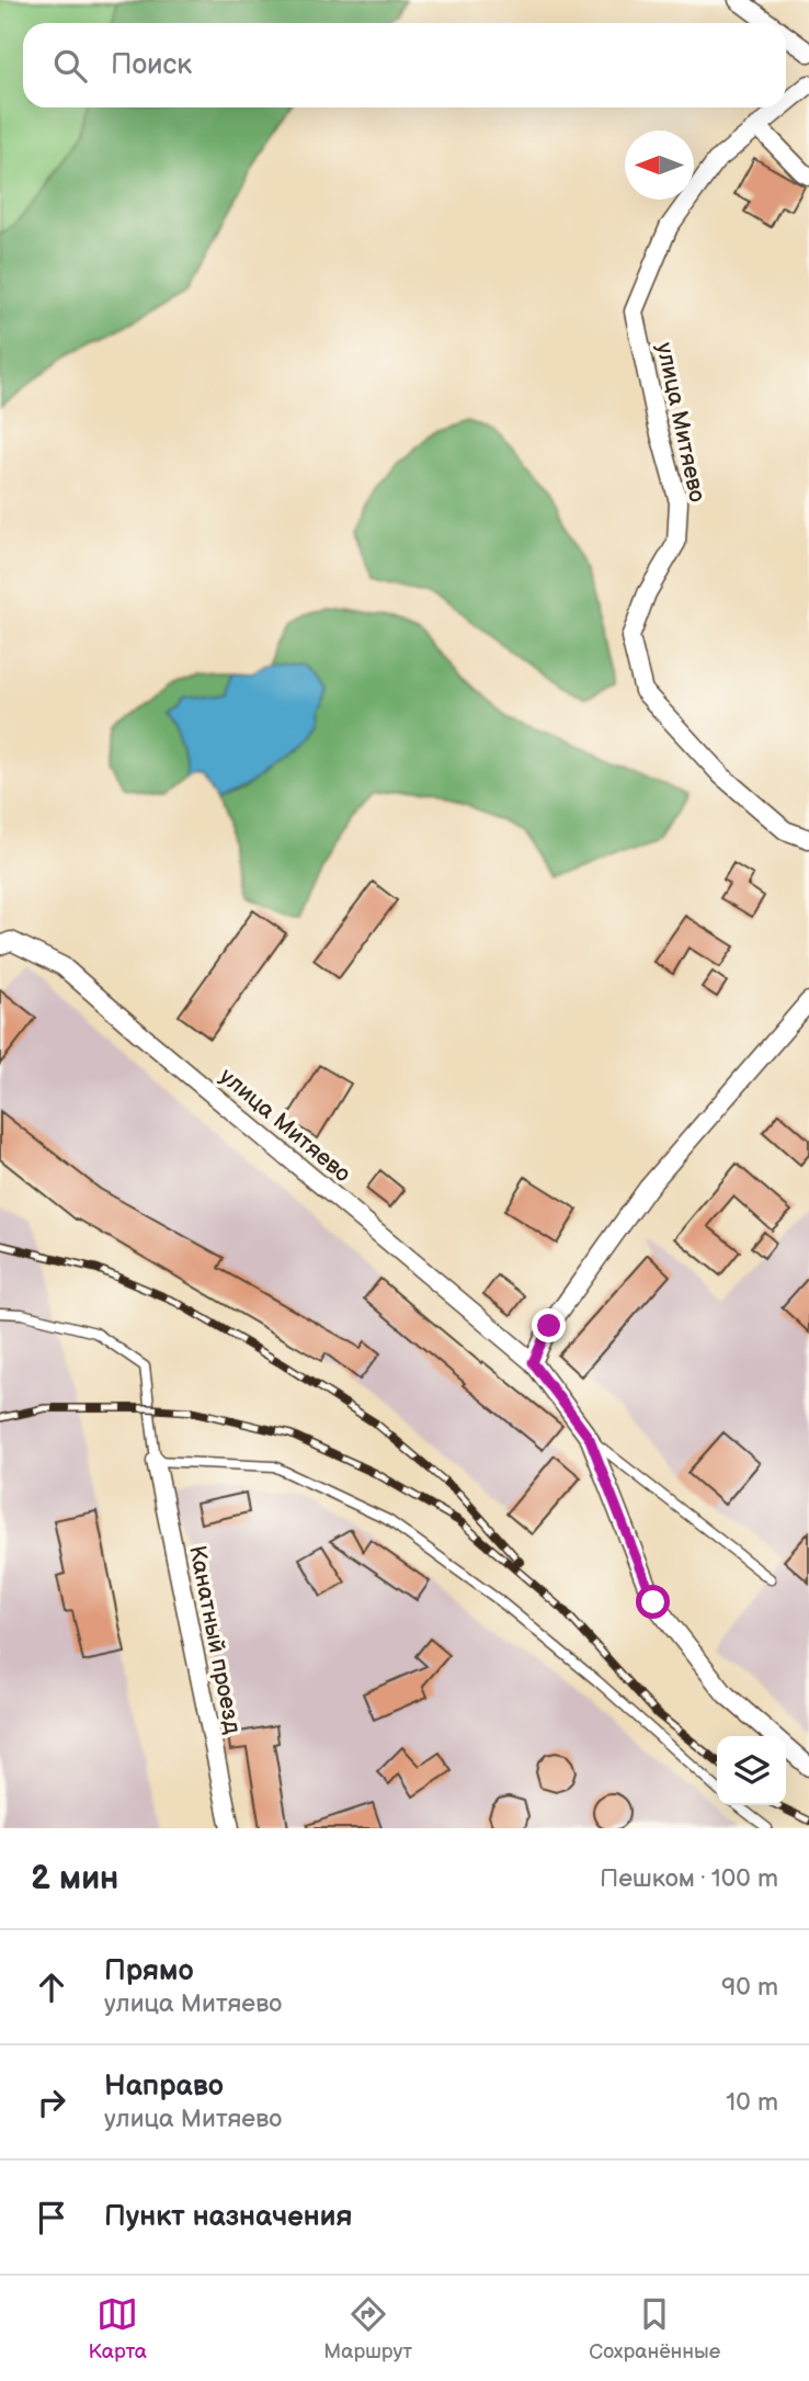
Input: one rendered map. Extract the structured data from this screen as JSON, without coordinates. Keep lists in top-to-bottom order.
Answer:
{
  "streets": {
    "street": ["улица Митяево", "Канатный проезд"]
  },
  "north": "left",
  "page": {
    "search": "Поиск",
    "heading": ["2 мин", "Пешком · 100 m"],
    "list": [
      ["Прямо", "улица Митяево", "90 m"],
      ["Направо", "улица Митяево", "10 m"],
      "Пункт назначения"
    ],
    "nav": ["Карта", "Маршрут", "Сохранённые"]
  }
}
